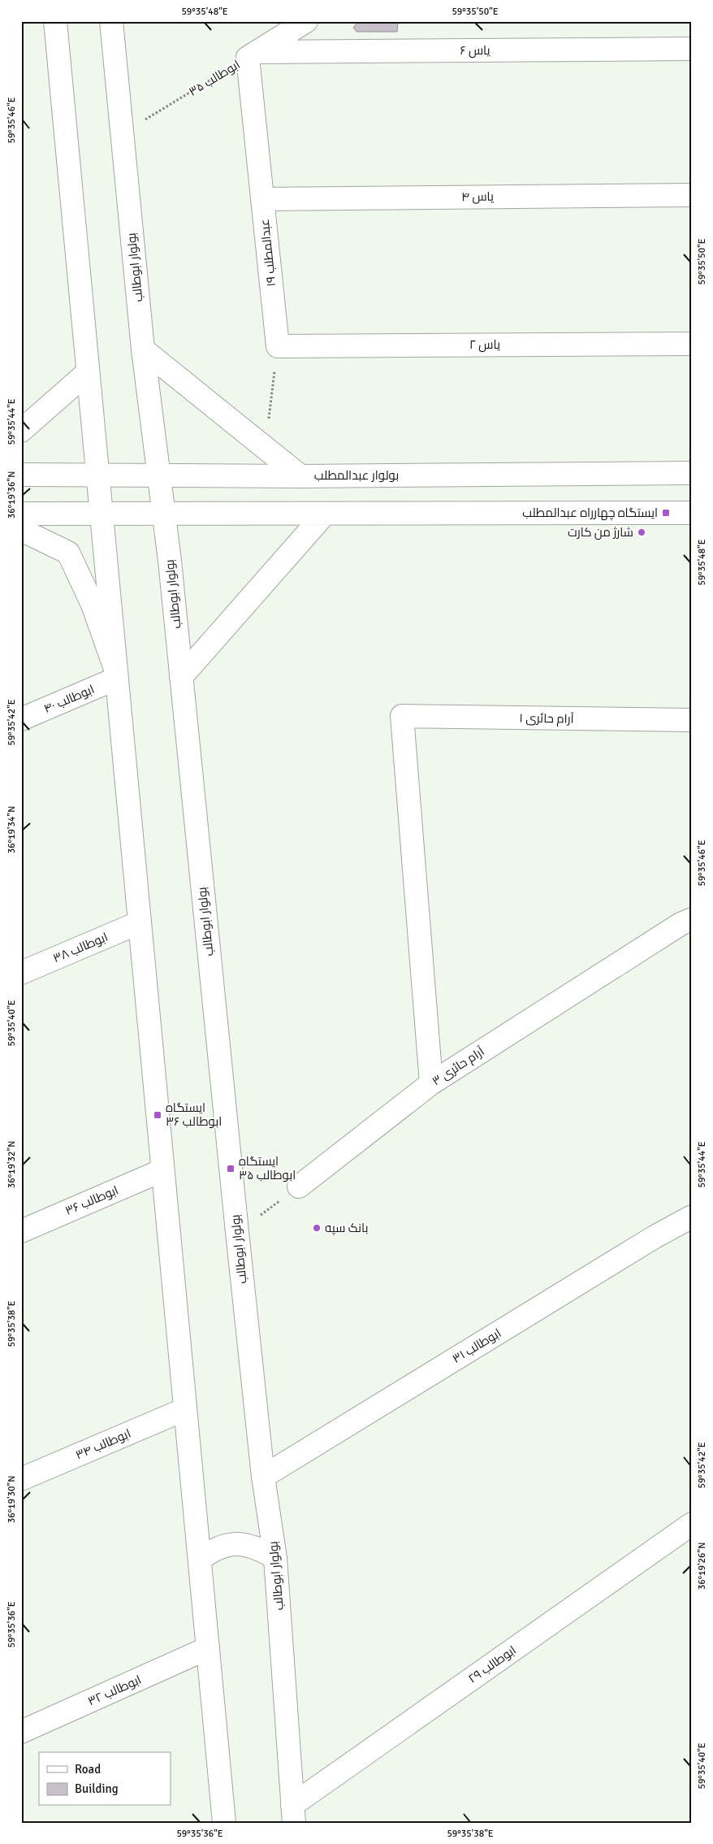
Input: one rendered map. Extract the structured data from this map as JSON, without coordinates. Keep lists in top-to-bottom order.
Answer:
{
  "streets": {
    "main road": [
      "یاس ۶",
      "یاس ۴",
      "عبدالمطلب ۱۹",
      "بولوار ابوطالب",
      "یاس ۲",
      "بولوار عبدالمطلب",
      "ابوطالب ۴۰",
      "آرام حائری ۱",
      "ابوطالب ۳۸",
      "آرام حائری ۳",
      "ابوطالب ۳۶",
      "ابوطالب ۳۱",
      "ابوطالب ۳۴",
      "ابوطالب ۲۹",
      "ابوطالب ۳۲"
    ],
    "path": ["ابوطالب ۳۵"]
  },
  "crossings": [
    ["یاس ۶", "ابوطالب ۳۵"],
    ["یاس ۶", "عبدالمطلب ۱۹"],
    ["ابوطالب ۳۵", "عبدالمطلب ۱۹"],
    ["ابوطالب ۳۵", "بولوار ابوطالب"],
    ["یاس ۴", "عبدالمطلب ۱۹"],
    ["عبدالمطلب ۱۹", "یاس ۲"],
    ["بولوار ابوطالب", "بولوار عبدالمطلب"],
    ["بولوار ابوطالب", "ابوطالب ۳۱"],
    ["بولوار ابوطالب", "ابوطالب ۲۹"],
    ["آرام حائری ۱", "آرام حائری ۳"]
  ],
  "places": {
    "transit": ["ایستگاه چهارراه عبدالمطلب", "ایستگاه ابوطالب ۳۶", "ایستگاه ابوطالب ۳۵"],
    "other": ["شارژ من کارت", "بانک سپه"]
  },
  "legend": ["Road", "Building"],
  "coordinates": [
    "59°35'48\"E",
    "59°35'50\"E",
    "59°35'46\"E",
    "59°35'44\"E",
    "36°19'36\"N",
    "59°35'42\"E",
    "36°19'34\"N",
    "59°35'40\"E",
    "36°19'32\"N",
    "59°35'38\"E",
    "36°19'30\"N",
    "36°19'26\"N",
    "59°35'36\"E"
  ]
}
